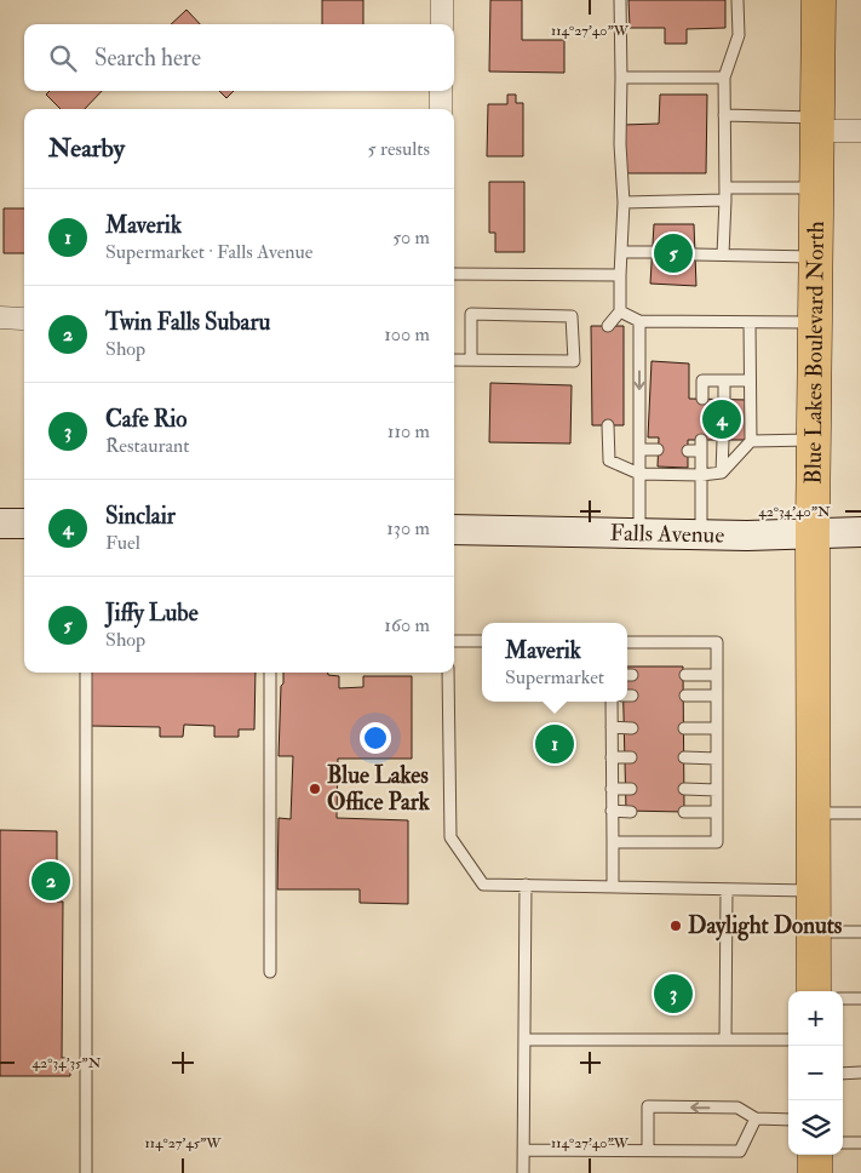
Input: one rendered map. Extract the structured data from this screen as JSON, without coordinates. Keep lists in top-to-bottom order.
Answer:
{
  "streets": {
    "main road": ["Blue Lakes Boulevard North", "Falls Avenue"]
  },
  "crossings": [
    ["Blue Lakes Boulevard North", "Falls Avenue"]
  ],
  "places": ["Blue Lakes Office Park", "Daylight Donuts"],
  "page": {
    "search": "Search here",
    "heading": ["Nearby", "5 results"],
    "list": [
      {
        "mark": "1",
        "name": "Maverik",
        "note": "Supermarket · Falls Avenue",
        "value": "50 m"
      },
      {
        "mark": "2",
        "name": "Twin Falls Subaru",
        "note": "Shop",
        "value": "100 m"
      },
      {
        "mark": "3",
        "name": "Cafe Rio",
        "note": "Restaurant",
        "value": "110 m"
      },
      {
        "mark": "4",
        "name": "Sinclair",
        "note": "Fuel",
        "value": "130 m"
      },
      {
        "mark": "5",
        "name": "Jiffy Lube",
        "note": "Shop",
        "value": "160 m"
      }
    ],
    "pins": [
      "5",
      "4",
      "1",
      "2",
      "3"
    ],
    "popup": ["Maverik", "Supermarket"],
    "map_buttons": ["+", "−"]
  },
  "coordinates": [
    "114°27'40\"W",
    "42°34'40\"N",
    "42°34'35\"N",
    "114°27'45\"W"
  ]
}
